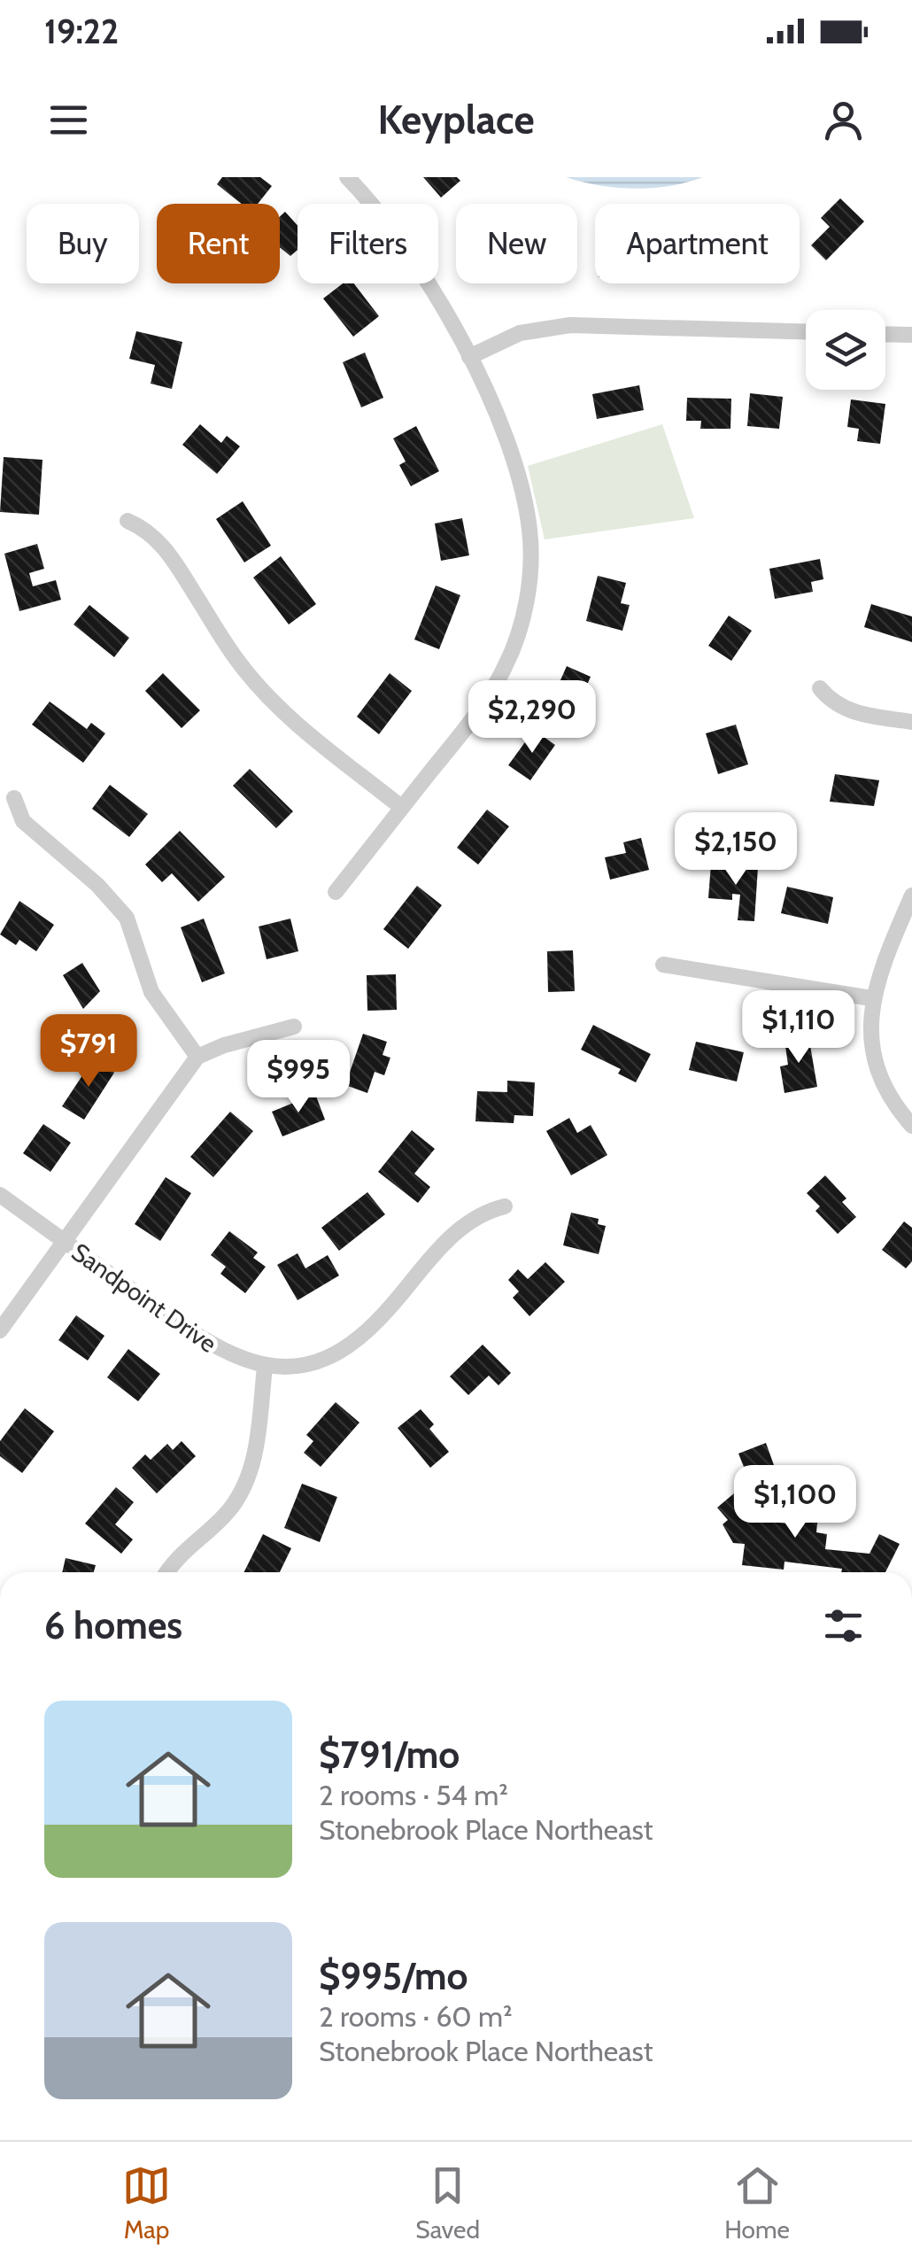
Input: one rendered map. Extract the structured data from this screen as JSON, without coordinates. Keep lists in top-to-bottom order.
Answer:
{
  "streets": {
    "street": ["Sandpoint Drive"]
  },
  "page": {
    "status": "19:22",
    "header": "Keyplace",
    "chip": [
      "Buy",
      "Rent",
      "Filters",
      "New",
      "Apartment"
    ],
    "price": [
      "$2,290",
      "$2,150",
      "$1,110",
      "$791",
      "$995",
      "$1,100"
    ],
    "heading": "6 homes",
    "list": [
      {
        "name": "$791/mo",
        "note": "2 rooms · 54 m² · Stonebrook Place Northeast"
      },
      {
        "name": "$995/mo",
        "note": "2 rooms · 60 m² · Stonebrook Place Northeast"
      }
    ],
    "tabs": ["Map", "Saved", "Home"]
  }
}
